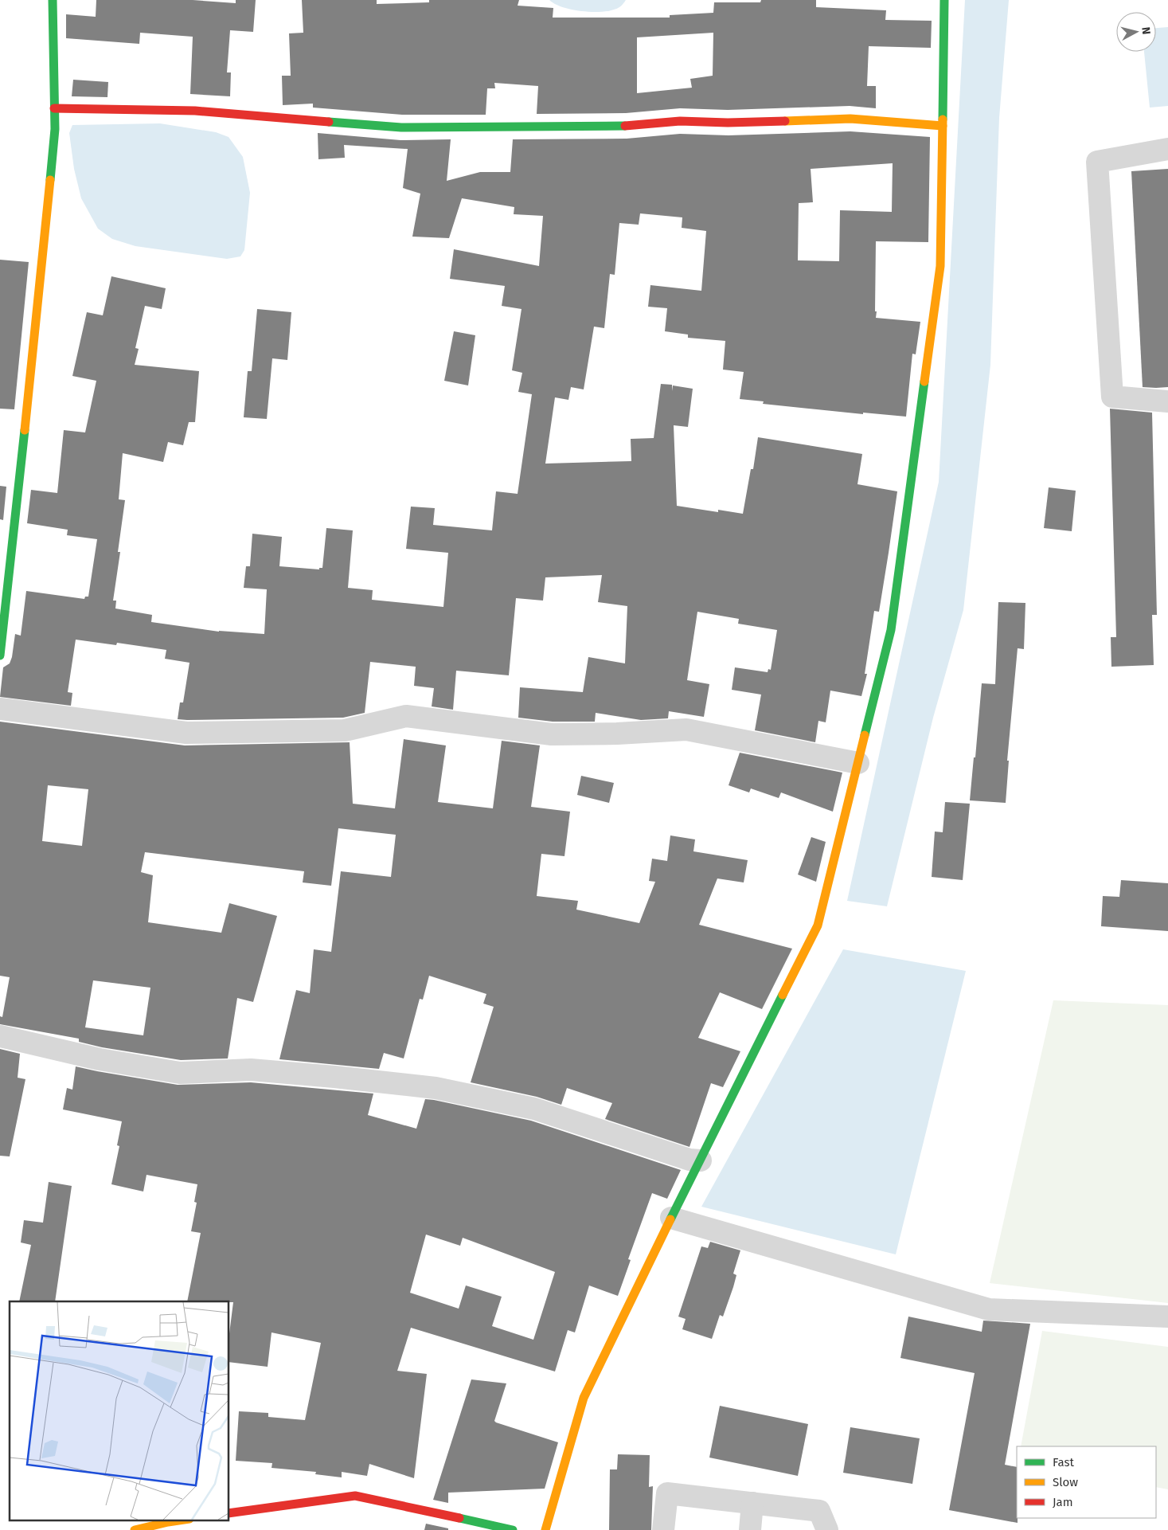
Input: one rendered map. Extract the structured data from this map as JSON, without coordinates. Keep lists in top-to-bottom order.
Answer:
{
  "legend": ["Fast", "Slow", "Jam"],
  "north": "right"
}
